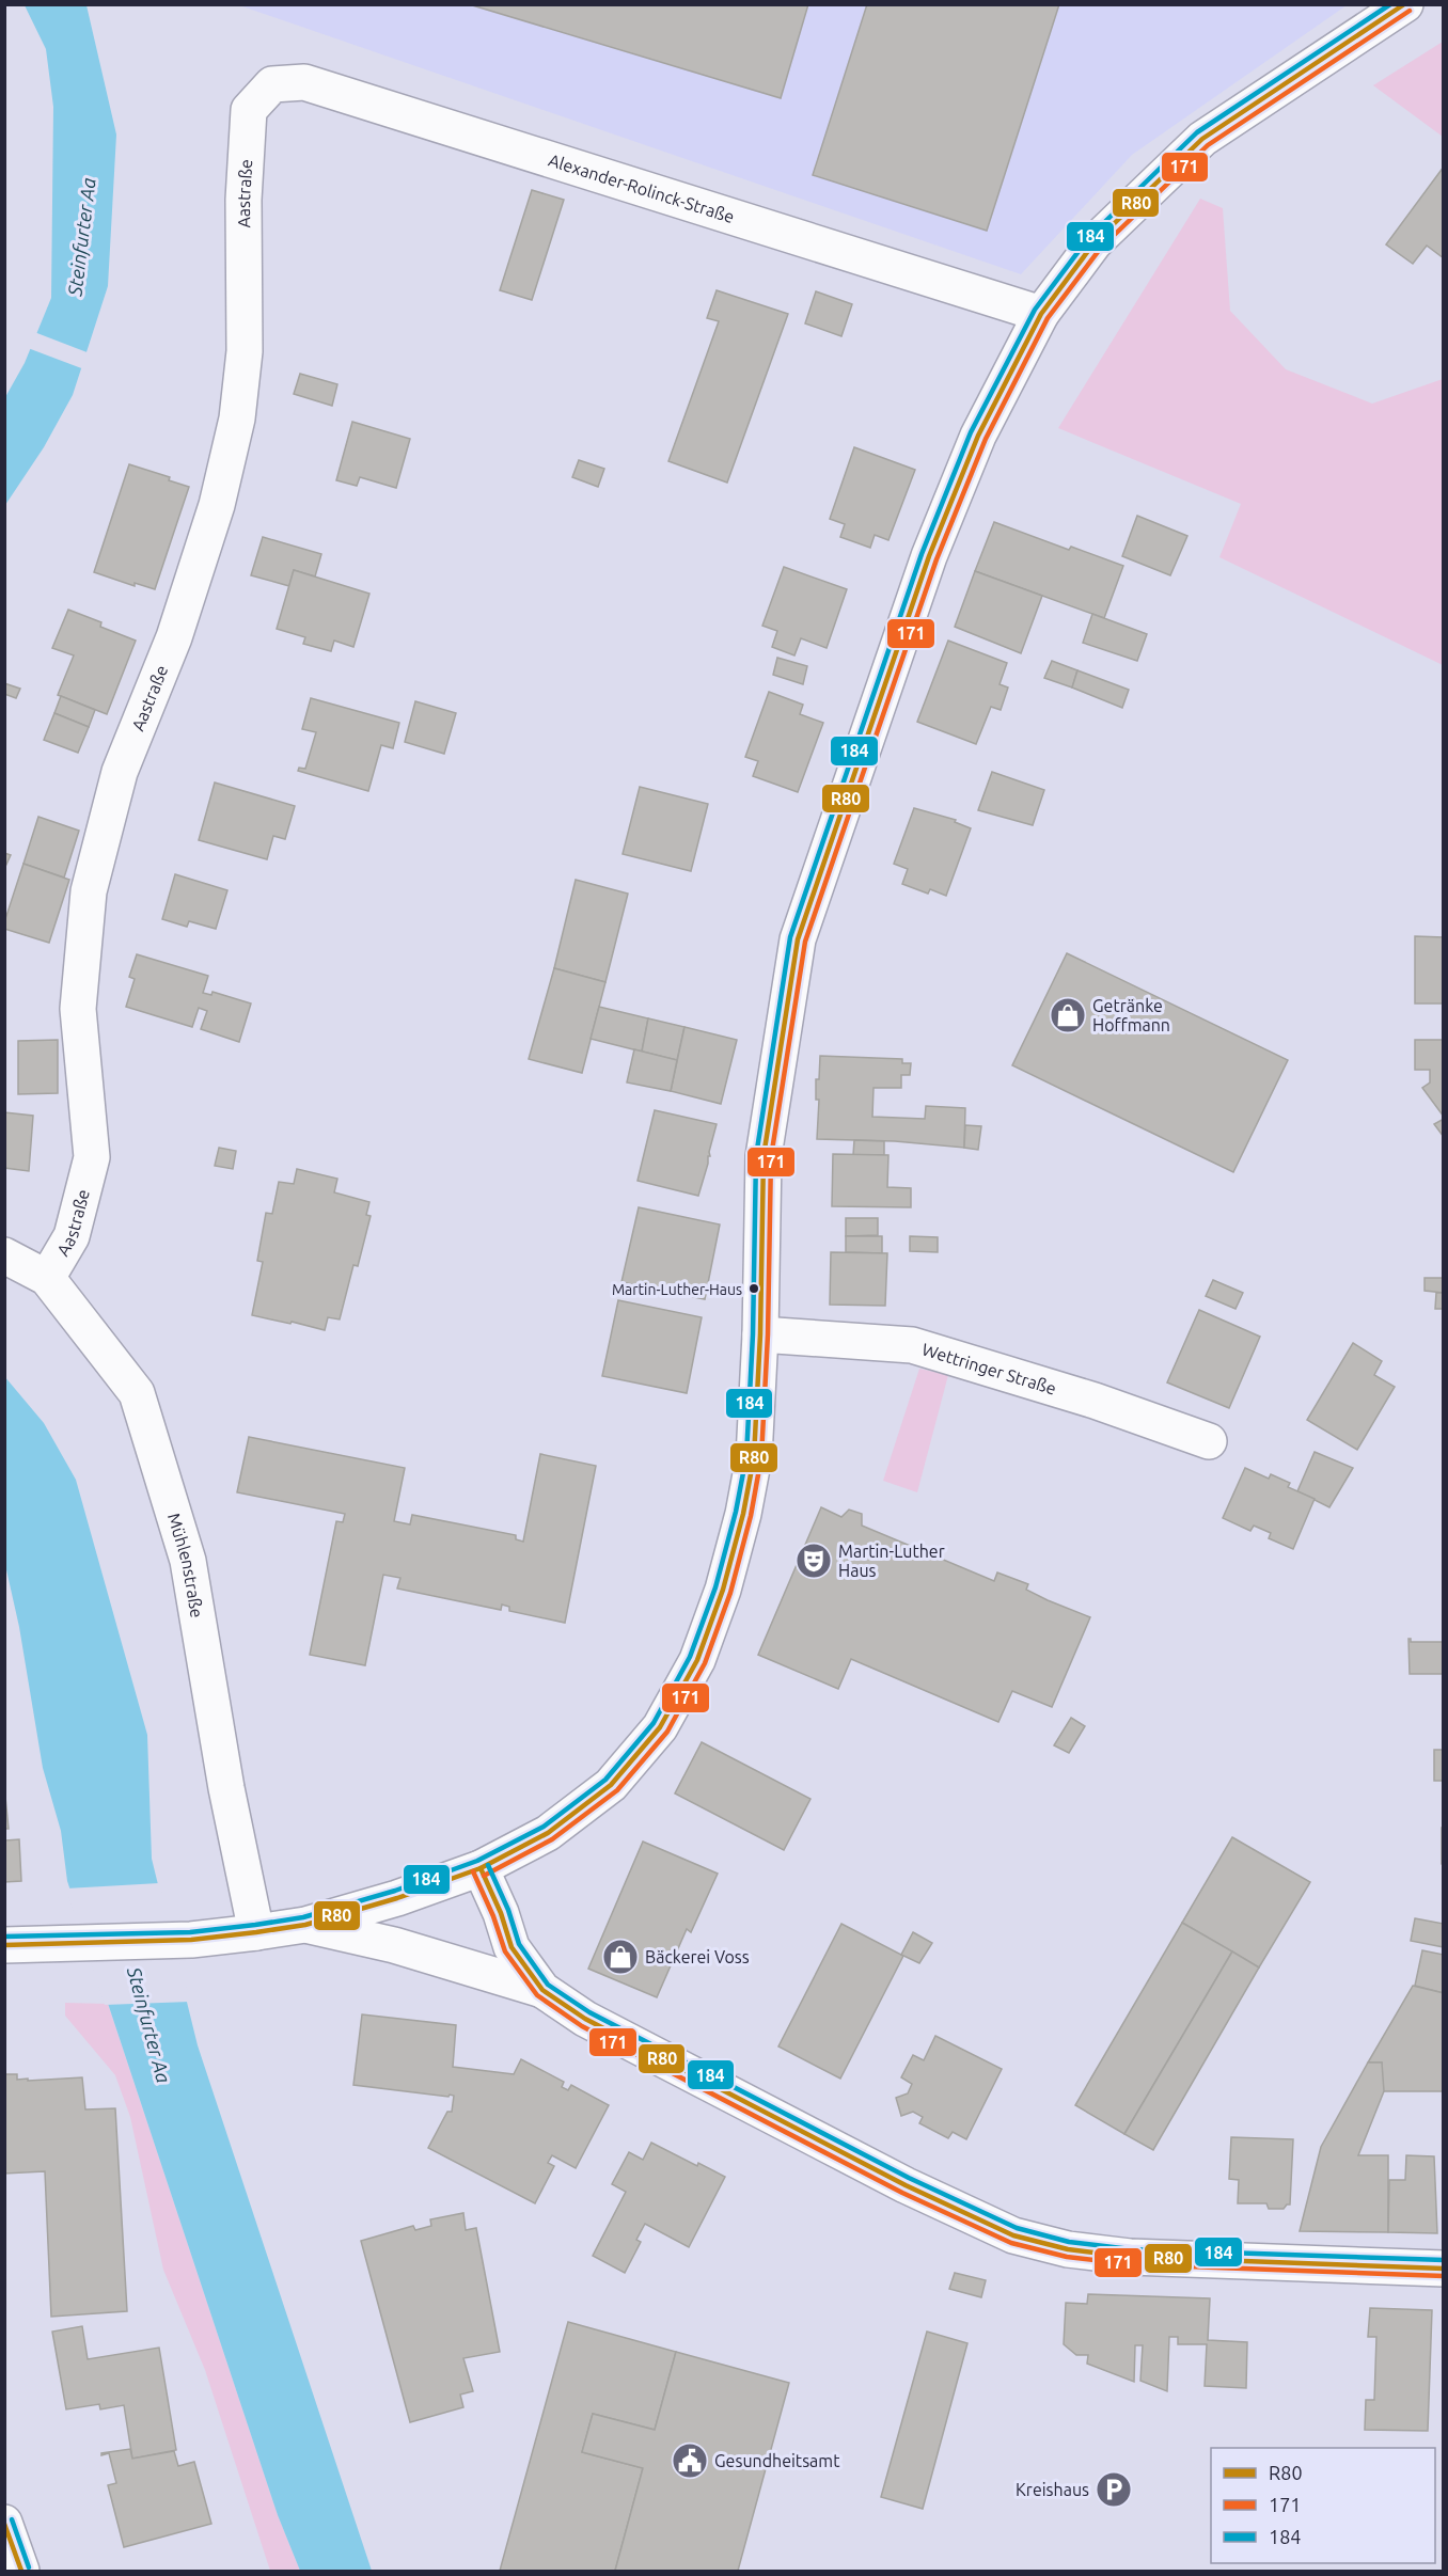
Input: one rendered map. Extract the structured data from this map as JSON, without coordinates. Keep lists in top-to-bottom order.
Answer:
{
  "streets": {
    "main road": [
      "Alexander-Rolinck-Straße",
      "Aastraße",
      "Wettringer Straße",
      "Mühlenstraße"
    ]
  },
  "crossings": [
    ["Alexander-Rolinck-Straße", "Aastraße"],
    ["Aastraße", "Mühlenstraße"]
  ],
  "water": ["Steinfurter Aa"],
  "places": {
    "shop": ["Getränke Hoffmann", "Bäckerei Voss"],
    "other": ["Martin-Luther-Haus"],
    "theatre": ["Martin-Luther Haus"],
    "public building": ["Gesundheitsamt"],
    "parking": ["Kreishaus"]
  },
  "lines": ["transit line R80", "transit line 184", "transit line 171"],
  "legend": ["R80", "171", "184"]
}
